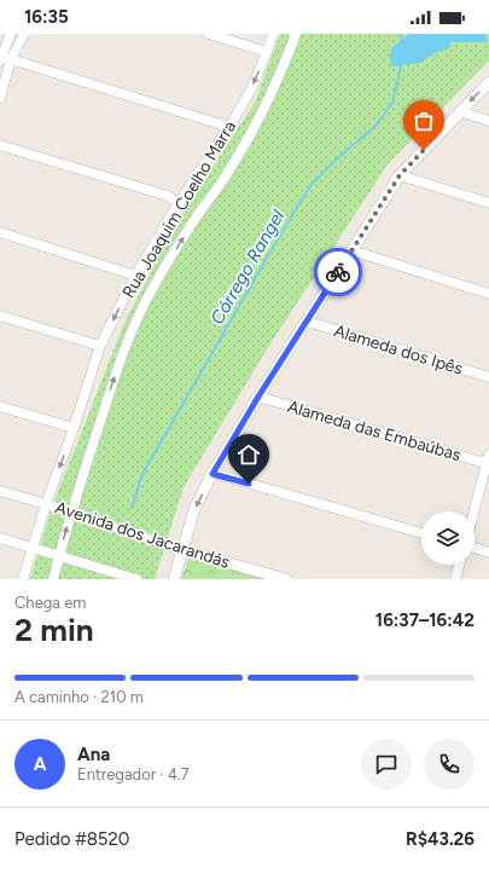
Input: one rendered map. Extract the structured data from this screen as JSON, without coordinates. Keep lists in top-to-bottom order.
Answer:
{
  "streets": {
    "street": [
      "Rua Joaquim Coelho Marra",
      "Alameda dos Ipês",
      "Alameda das Embaúbas",
      "Avenida dos Jacarandás"
    ]
  },
  "crossings": [
    ["Rua Joaquim Coelho Marra", "Avenida dos Jacarandás"]
  ],
  "water": ["Córrego Rangel"],
  "page": {
    "status": "16:35",
    "heading": ["2 min", "Chega em", "16:37–16:42"],
    "panel": [
      "Ana",
      "Entregador · 4.7",
      "Pedido #8520",
      "R$43.26"
    ],
    "bar": "A caminho · 210 m",
    "round": "A"
  }
}
